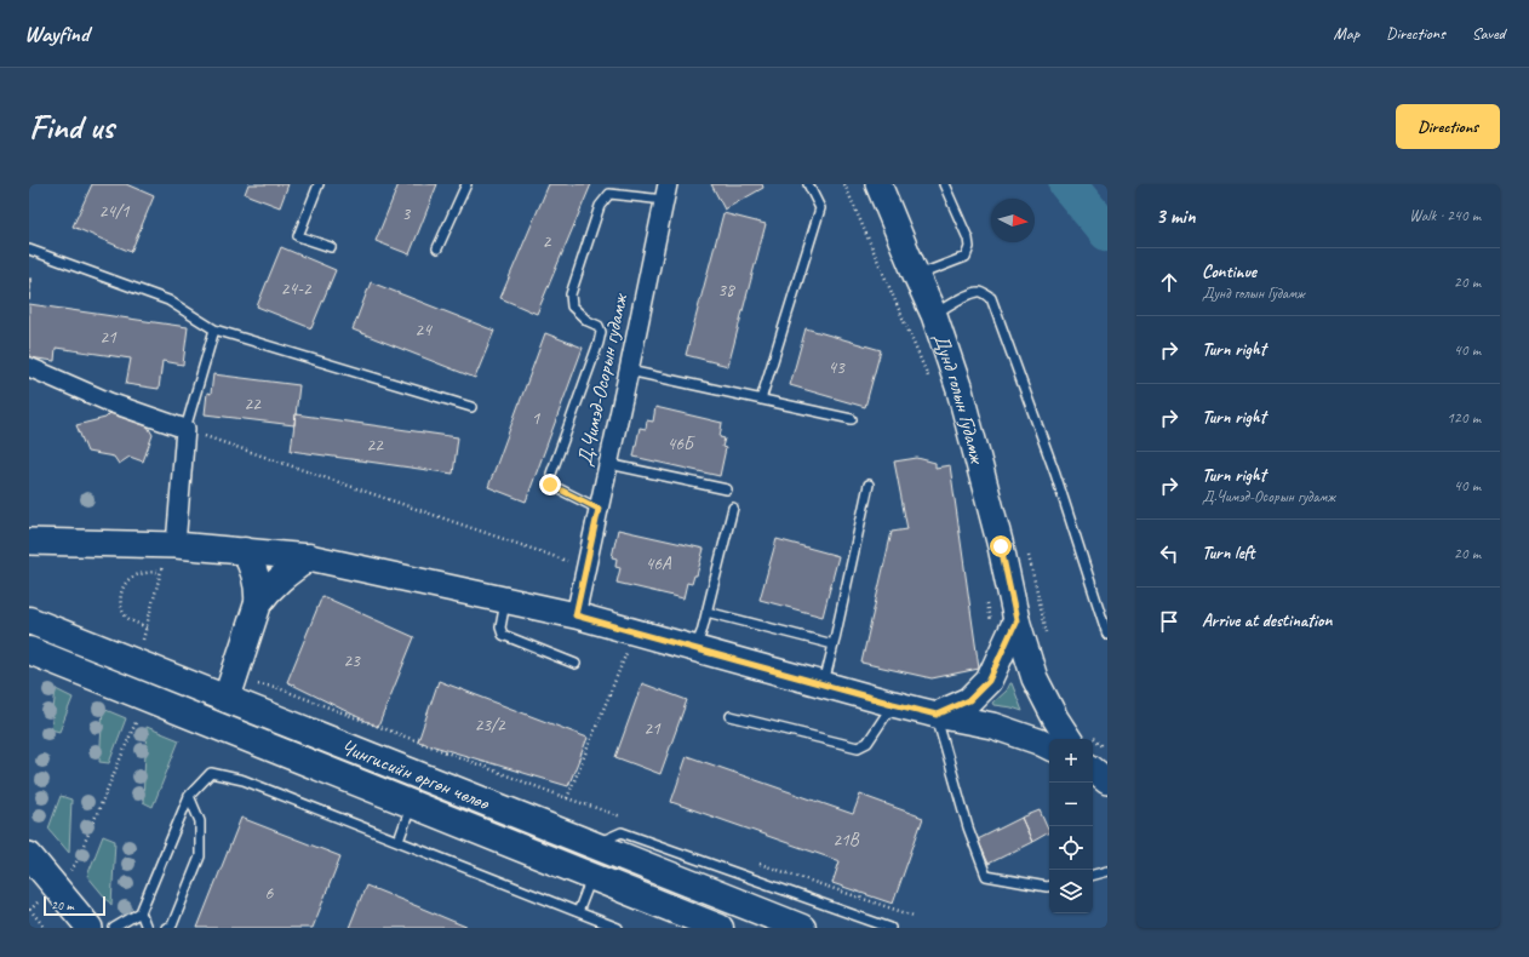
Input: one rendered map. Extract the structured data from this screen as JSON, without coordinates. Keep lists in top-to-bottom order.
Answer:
{
  "streets": {
    "highway": ["Чингисийн өргөн чөлөө"],
    "main road": ["Дунд голын Гудамж"],
    "street": ["Д.Чимэд-Осорын гудамж"]
  },
  "house_numbers": [
    "24/1",
    "3",
    "2",
    "24-2",
    "38",
    "24",
    "21",
    "43",
    "22",
    "1",
    "46Б",
    "22",
    "46А",
    "23",
    "23/2",
    "21",
    "21B",
    "6"
  ],
  "scale_bar": "20 m",
  "north": "right",
  "page": {
    "header": "Wayfind",
    "nav": ["Map", "Directions", "Saved"],
    "buttons": "Directions",
    "title": "Find us",
    "heading": ["3 min", "Walk · 240 m"],
    "list": [
      ["Continue", "Дунд голын Гудамж", "20 m"],
      ["Turn right", "40 m"],
      ["Turn right", "120 m"],
      ["Turn right", "Д.Чимэд-Осорын гудамж", "40 m"],
      ["Turn left", "20 m"],
      "Arrive at destination"
    ],
    "map_buttons": ["+", "−"],
    "scale": "20 m"
  }
}
